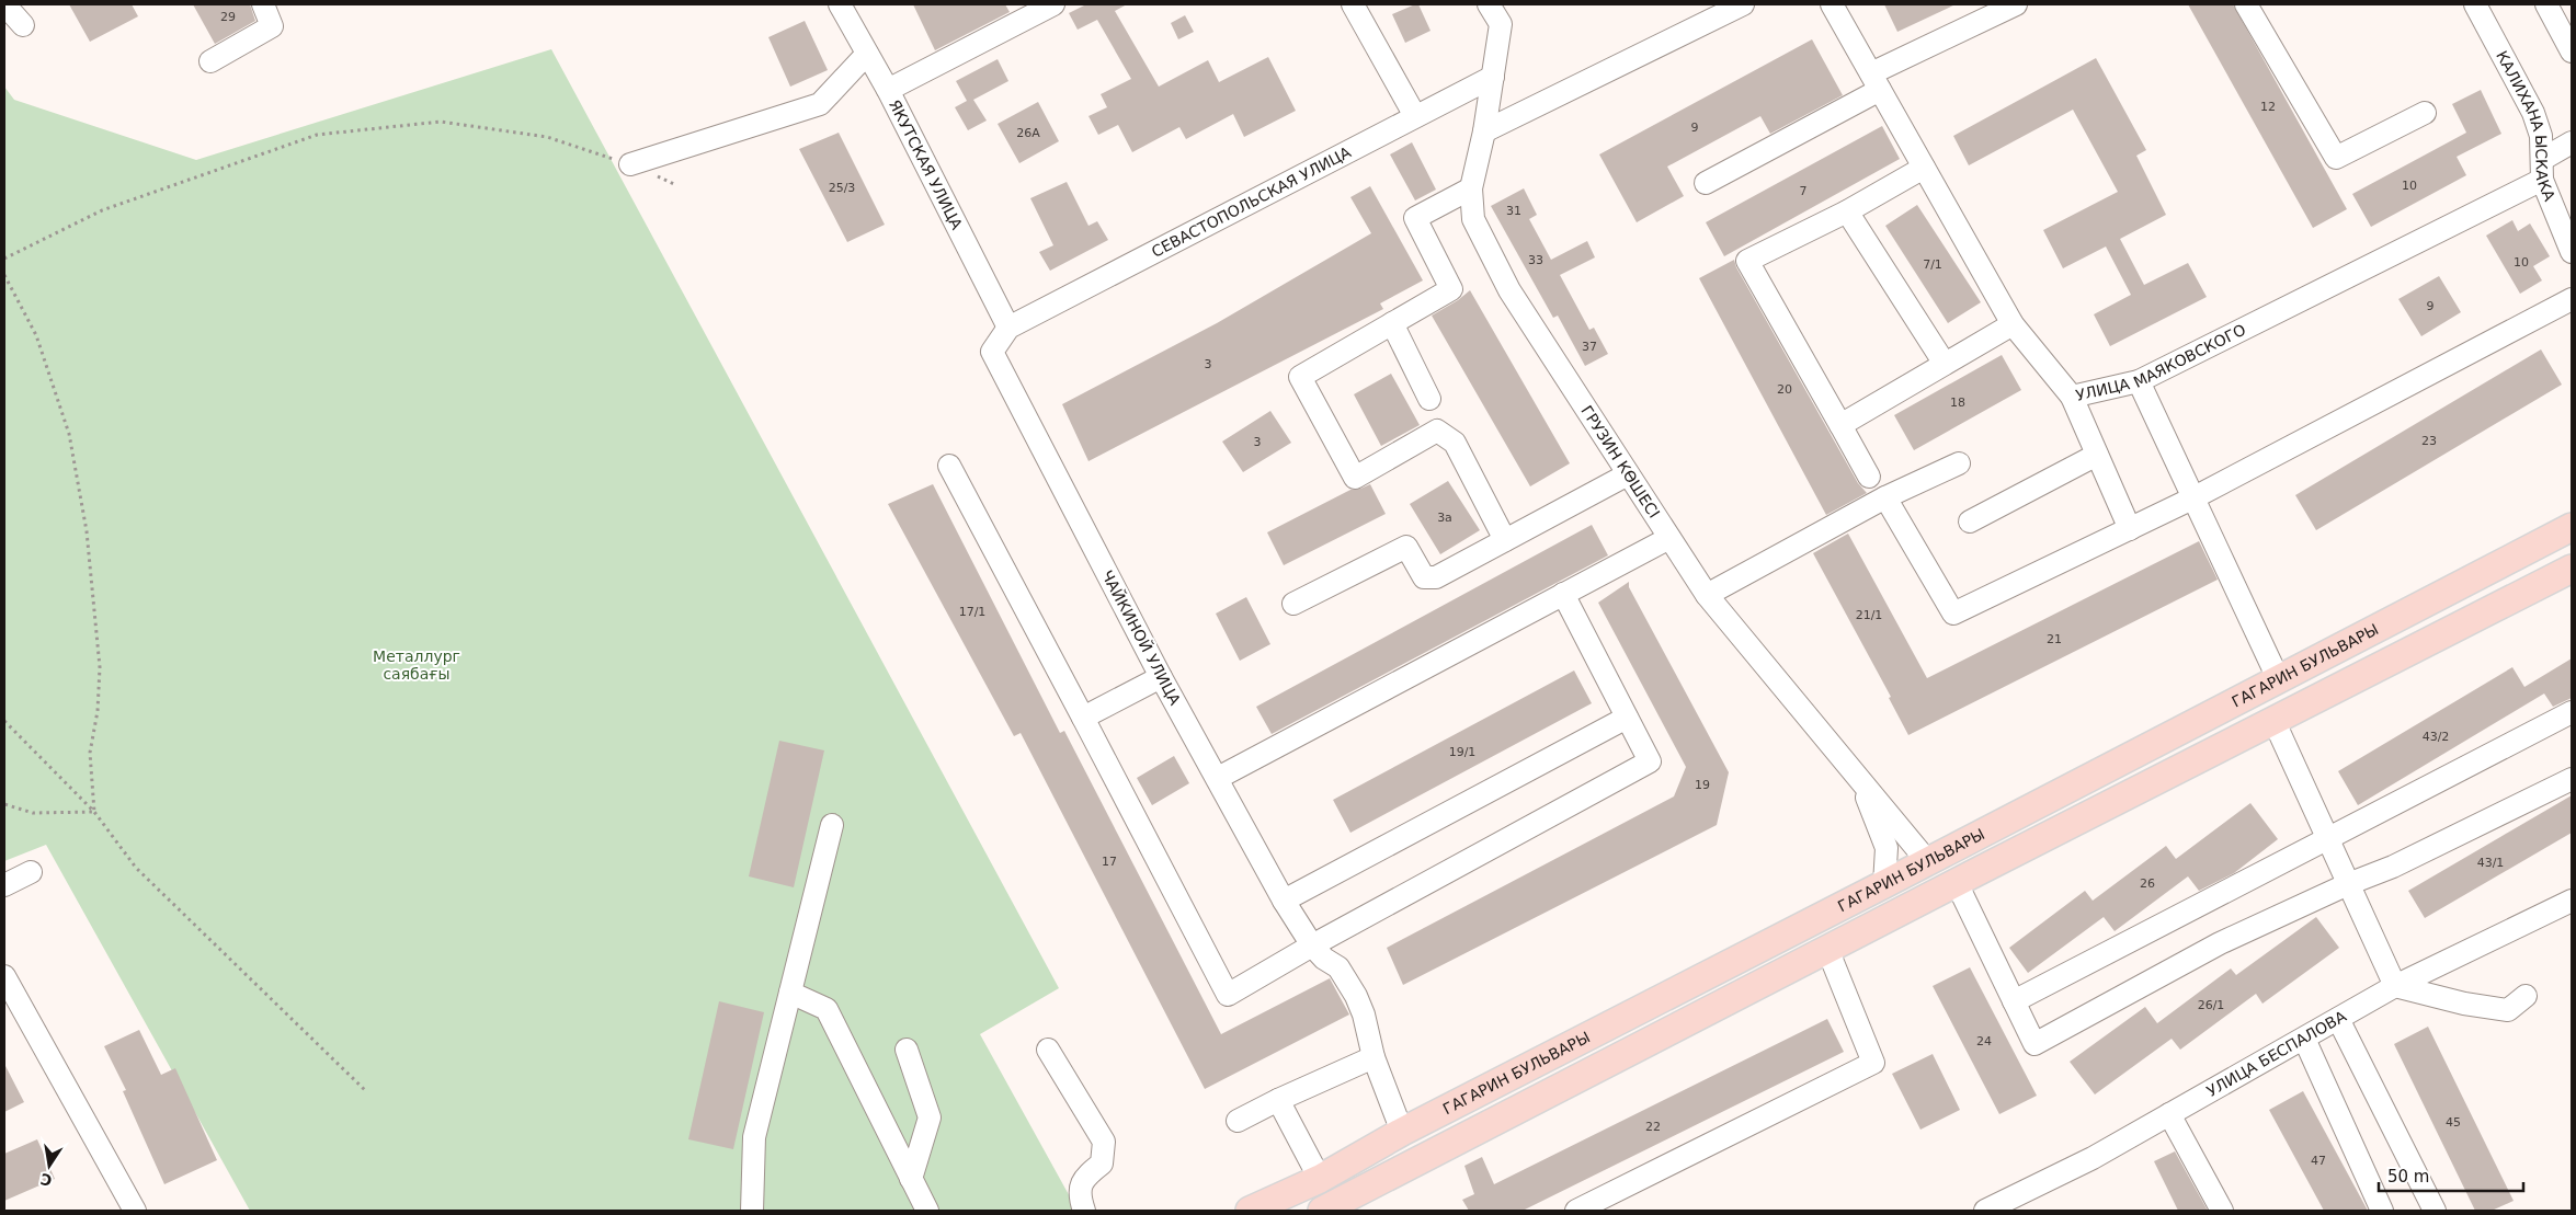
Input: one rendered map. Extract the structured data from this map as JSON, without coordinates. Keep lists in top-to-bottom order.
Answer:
{
  "streets": {
    "main road": ["ГАГАРИН БУЛЬВАРЫ"],
    "street": [
      "КАЛИХАНА ЫСКАКА",
      "ЯКУТСКАЯ УЛИЦА",
      "СЕВАСТОПОЛЬСКАЯ УЛИЦА",
      "УЛИЦА МАЯКОВСКОГО",
      "ГРУЗИН КӨШЕСІ",
      "ЧАЙКИНОЙ УЛИЦА",
      "УЛИЦА БЕСПАЛОВА"
    ]
  },
  "crossings": [
    ["КАЛИХАНА ЫСКАКА", "УЛИЦА МАЯКОВСКОГО"],
    ["ЯКУТСКАЯ УЛИЦА", "СЕВАСТОПОЛЬСКАЯ УЛИЦА"],
    ["ЯКУТСКАЯ УЛИЦА", "ЧАЙКИНОЙ УЛИЦА"],
    ["СЕВАСТОПОЛЬСКАЯ УЛИЦА", "ГРУЗИН КӨШЕСІ"],
    ["СЕВАСТОПОЛЬСКАЯ УЛИЦА", "ЧАЙКИНОЙ УЛИЦА"],
    ["ГРУЗИН КӨШЕСІ", "ГАГАРИН БУЛЬВАРЫ"],
    ["ЧАЙКИНОЙ УЛИЦА", "ГАГАРИН БУЛЬВАРЫ"]
  ],
  "parks": ["Металлург саябағы"],
  "house_numbers": [
    "29",
    "12",
    "9",
    "26А",
    "10",
    "25/3",
    "7",
    "31",
    "33",
    "10",
    "7/1",
    "9",
    "37",
    "3",
    "20",
    "18",
    "23",
    "3",
    "3а",
    "17/1",
    "21/1",
    "21",
    "43/2",
    "19/1",
    "19",
    "17",
    "43/1",
    "26",
    "26/1",
    "24",
    "45",
    "22",
    "47"
  ],
  "scale_bar": "50 m",
  "north": "bottom"
}
